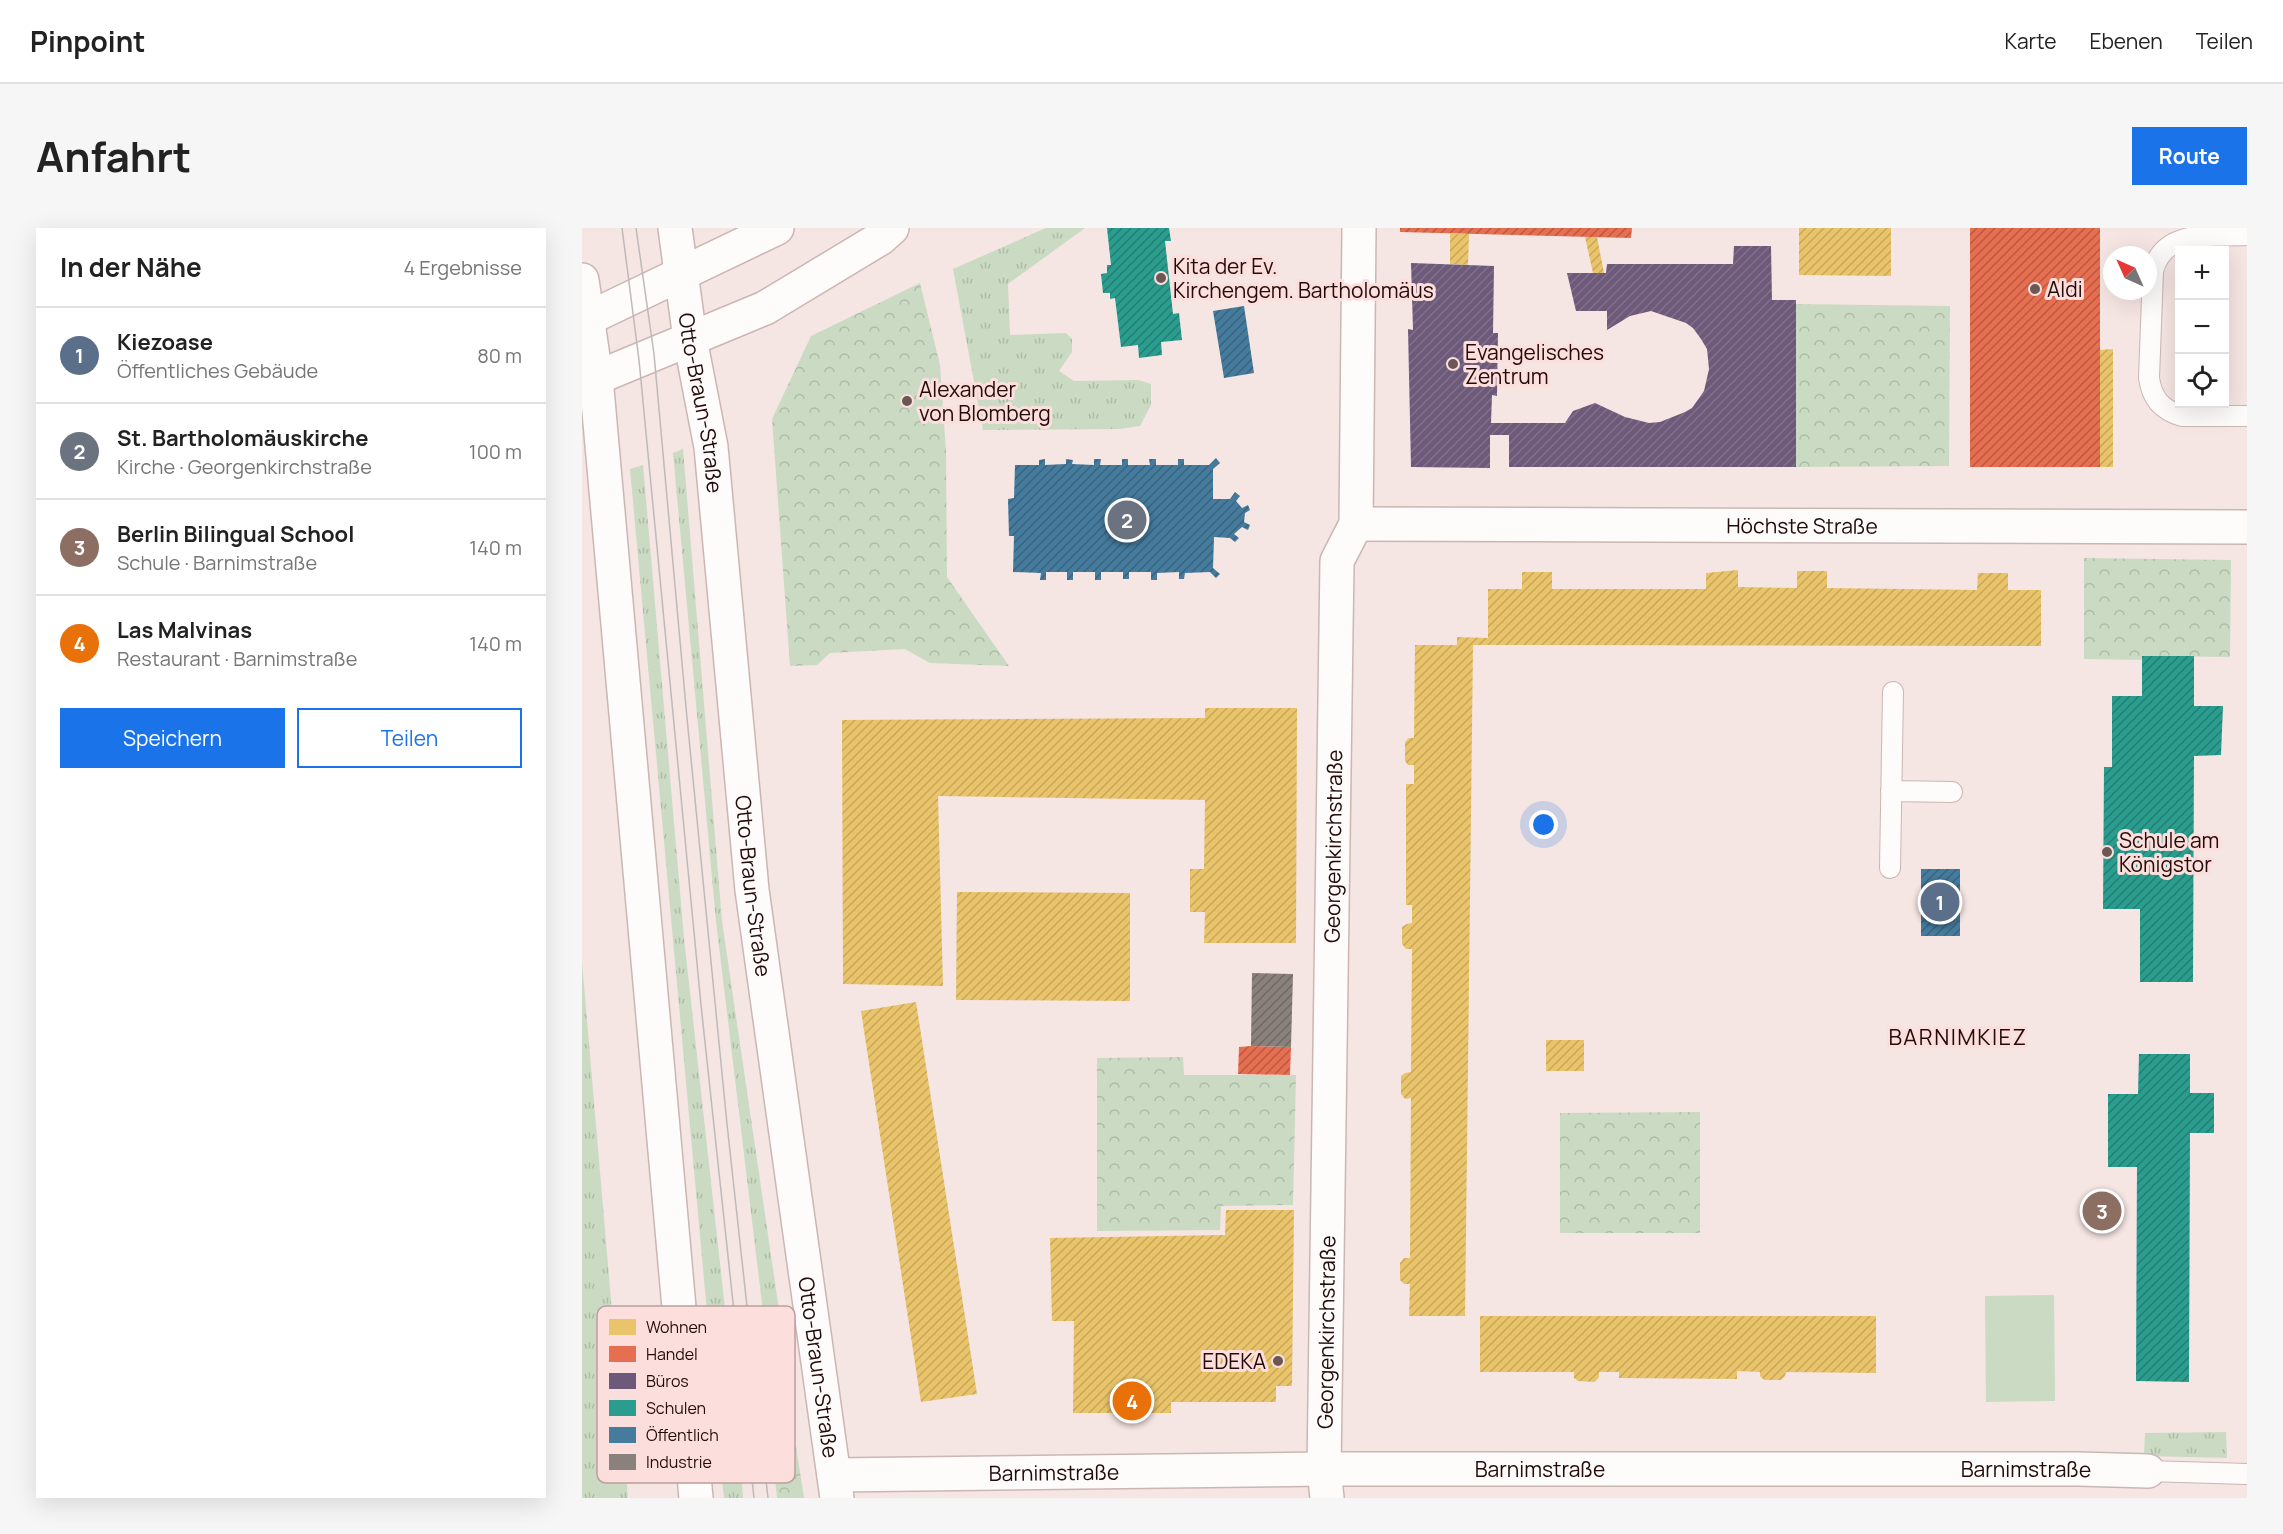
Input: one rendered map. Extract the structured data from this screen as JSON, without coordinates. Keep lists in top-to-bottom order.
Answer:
{
  "streets": {
    "street": [
      "Otto-Braun-Straße",
      "Höchste Straße",
      "Georgenkirchstraße",
      "Barnimstraße"
    ]
  },
  "crossings": [
    ["Otto-Braun-Straße", "Barnimstraße"],
    ["Höchste Straße", "Georgenkirchstraße"],
    ["Georgenkirchstraße", "Barnimstraße"]
  ],
  "districts": ["BARNIMKIEZ"],
  "places": [
    "Kita der Ev. Kirchengem. Bartholomäus",
    "Aldi",
    "Evangelisches Zentrum",
    "Alexander von Blomberg",
    "Schule am Königstor",
    "EDEKA"
  ],
  "legend": [
    "Wohnen",
    "Handel",
    "Büros",
    "Schulen",
    "Öffentlich",
    "Industrie"
  ],
  "north": "top left",
  "page": {
    "header": "Pinpoint",
    "nav": ["Karte", "Ebenen", "Teilen"],
    "title": "Anfahrt",
    "buttons": [
      "Route",
      ["Speichern", "Teilen"]
    ],
    "heading": ["In der Nähe", "4 Ergebnisse"],
    "map_buttons": ["+", "−"],
    "list": [
      {
        "mark": "1",
        "name": "Kiezoase",
        "note": "Öffentliches Gebäude",
        "value": "80 m"
      },
      {
        "mark": "2",
        "name": "St. Bartholomäuskirche",
        "note": "Kirche · Georgenkirchstraße",
        "value": "100 m"
      },
      {
        "mark": "3",
        "name": "Berlin Bilingual School",
        "note": "Schule · Barnimstraße",
        "value": "140 m"
      },
      {
        "mark": "4",
        "name": "Las Malvinas",
        "note": "Restaurant · Barnimstraße",
        "value": "140 m"
      }
    ],
    "pins": [
      "2",
      "1",
      "3",
      "4"
    ]
  }
}
